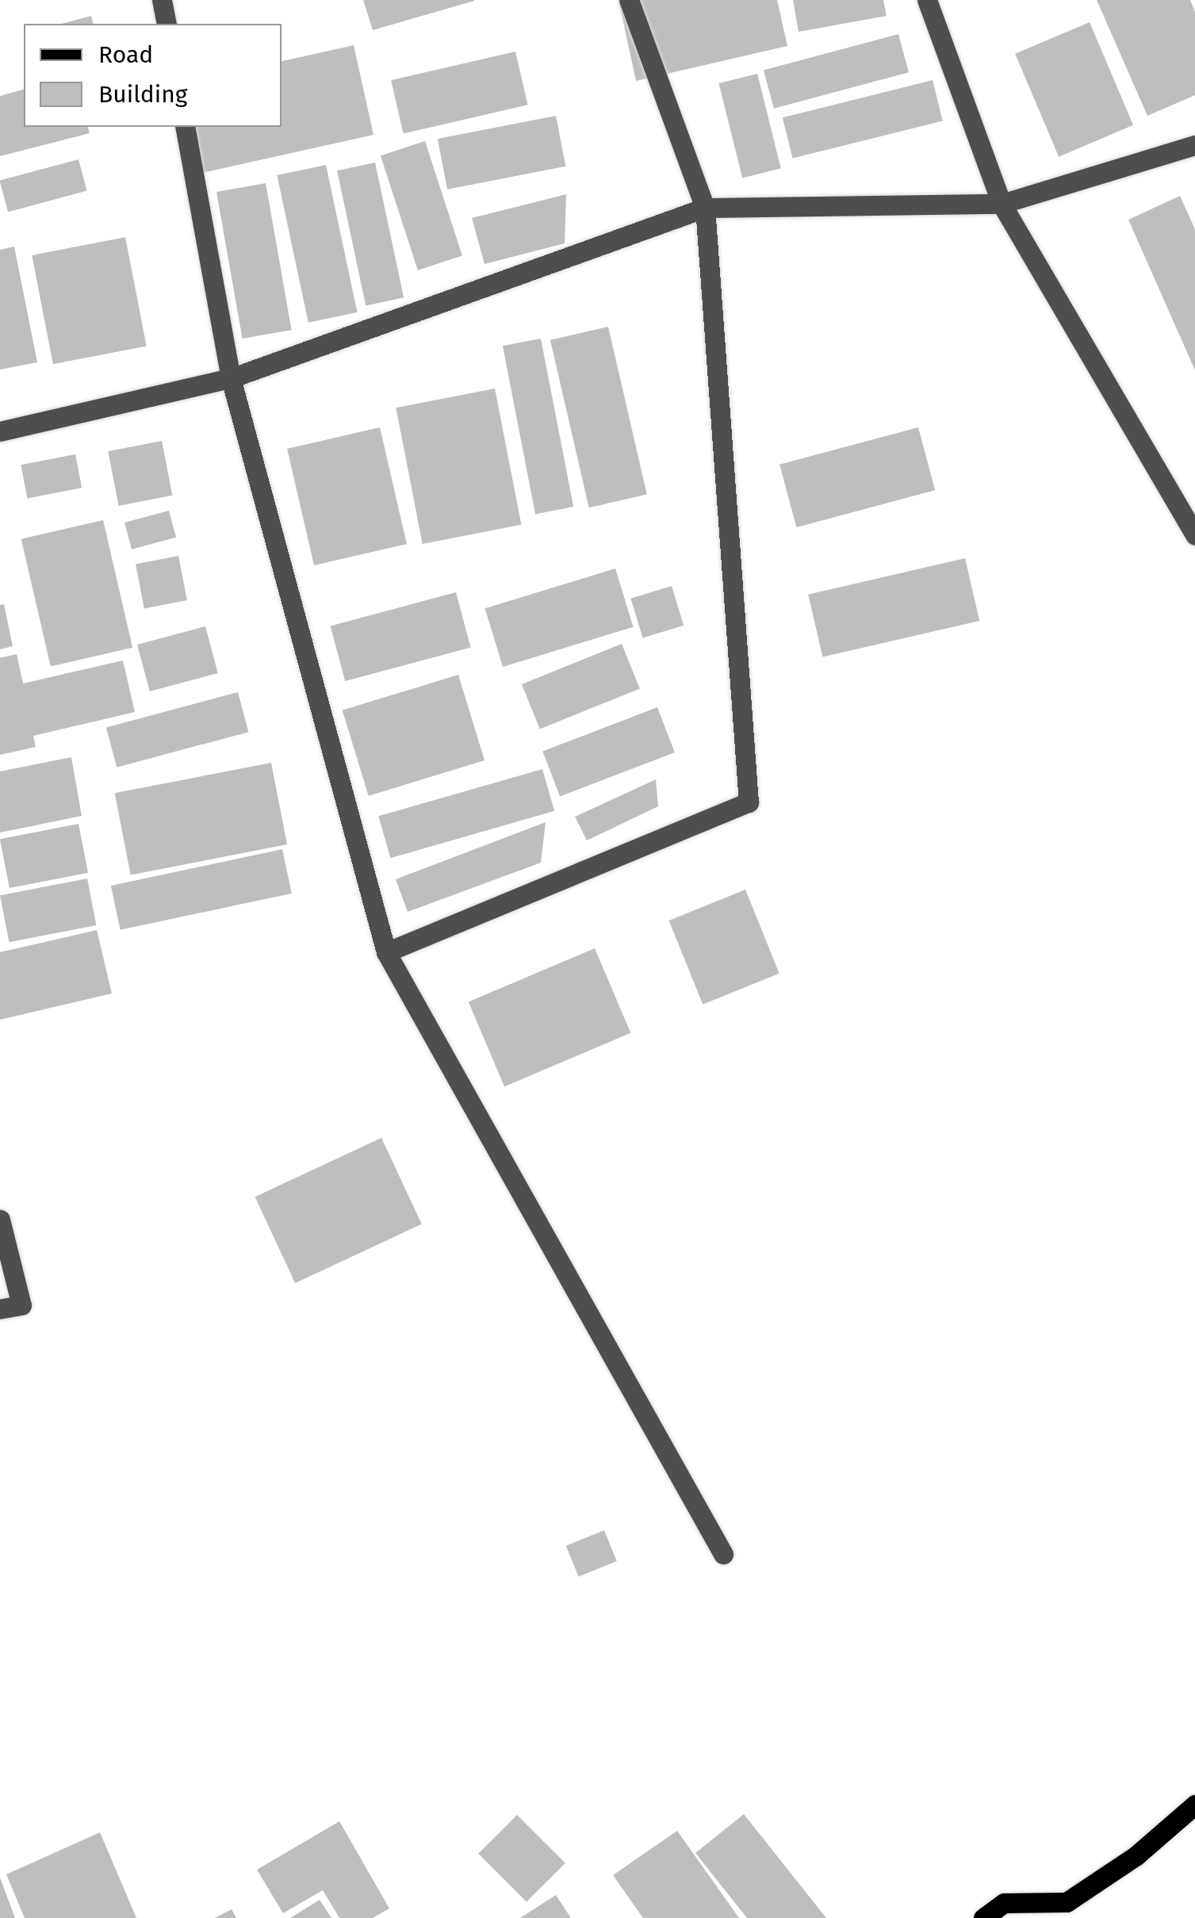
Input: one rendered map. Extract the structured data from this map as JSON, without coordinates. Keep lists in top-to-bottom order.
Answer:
{
  "legend": ["Road", "Building"]
}
